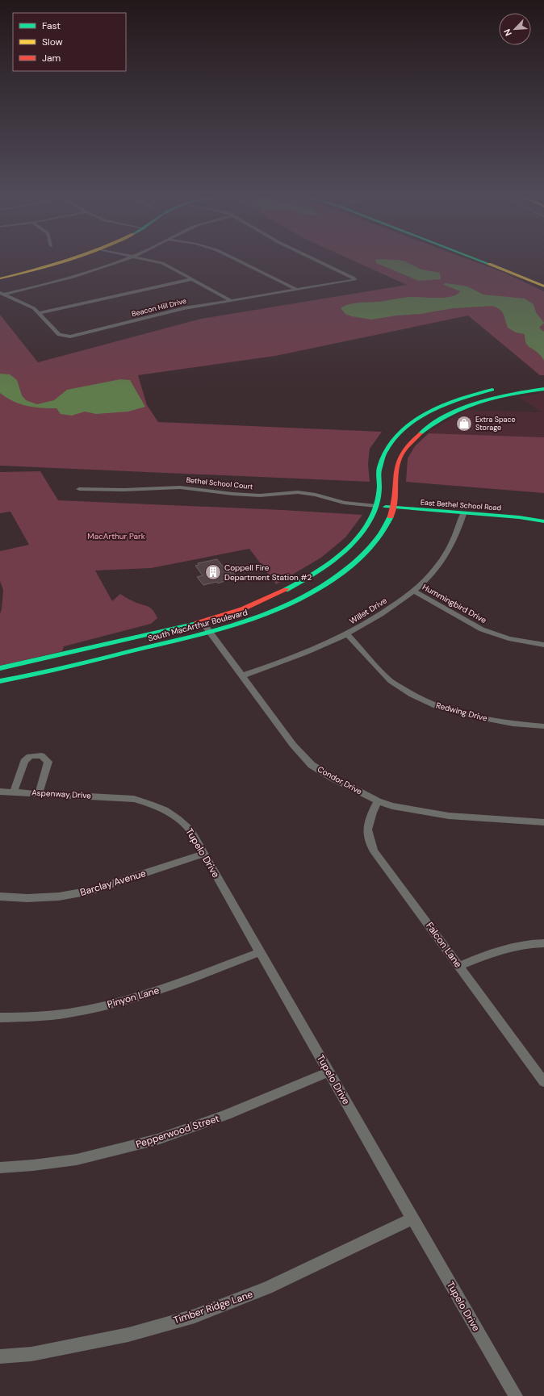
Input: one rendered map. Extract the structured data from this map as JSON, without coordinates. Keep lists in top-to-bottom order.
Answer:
{
  "streets": {
    "main road": ["East Bethel School Road", "South MacArthur Boulevard"],
    "street": [
      "Beacon Hill Drive",
      "Bethel School Court",
      "Hummingbird Drive",
      "Willet Drive",
      "Redwing Drive",
      "Condor Drive",
      "Aspenway Drive",
      "Tupelo Drive",
      "Barclay Avenue",
      "Falcon Lane",
      "Pinyon Lane",
      "Pepperwood Street",
      "Timber Ridge Lane"
    ]
  },
  "crossings": [
    ["Bethel School Court", "East Bethel School Road"],
    ["Bethel School Court", "South MacArthur Boulevard"],
    ["East Bethel School Road", "Willet Drive"],
    ["East Bethel School Road", "South MacArthur Boulevard"],
    ["Hummingbird Drive", "Willet Drive"],
    ["Willet Drive", "Redwing Drive"],
    ["Willet Drive", "Condor Drive"],
    ["South MacArthur Boulevard", "Condor Drive"],
    ["Condor Drive", "Falcon Lane"],
    ["Aspenway Drive", "Tupelo Drive"],
    ["Tupelo Drive", "Barclay Avenue"],
    ["Tupelo Drive", "Pinyon Lane"],
    ["Tupelo Drive", "Pepperwood Street"],
    ["Tupelo Drive", "Timber Ridge Lane"]
  ],
  "parks": ["MacArthur Park"],
  "places": {
    "shop": ["Extra Space Storage"],
    "building": ["Coppell Fire Department Station #2"]
  },
  "legend": ["Fast", "Slow", "Jam"],
  "north": "bottom left"
}
